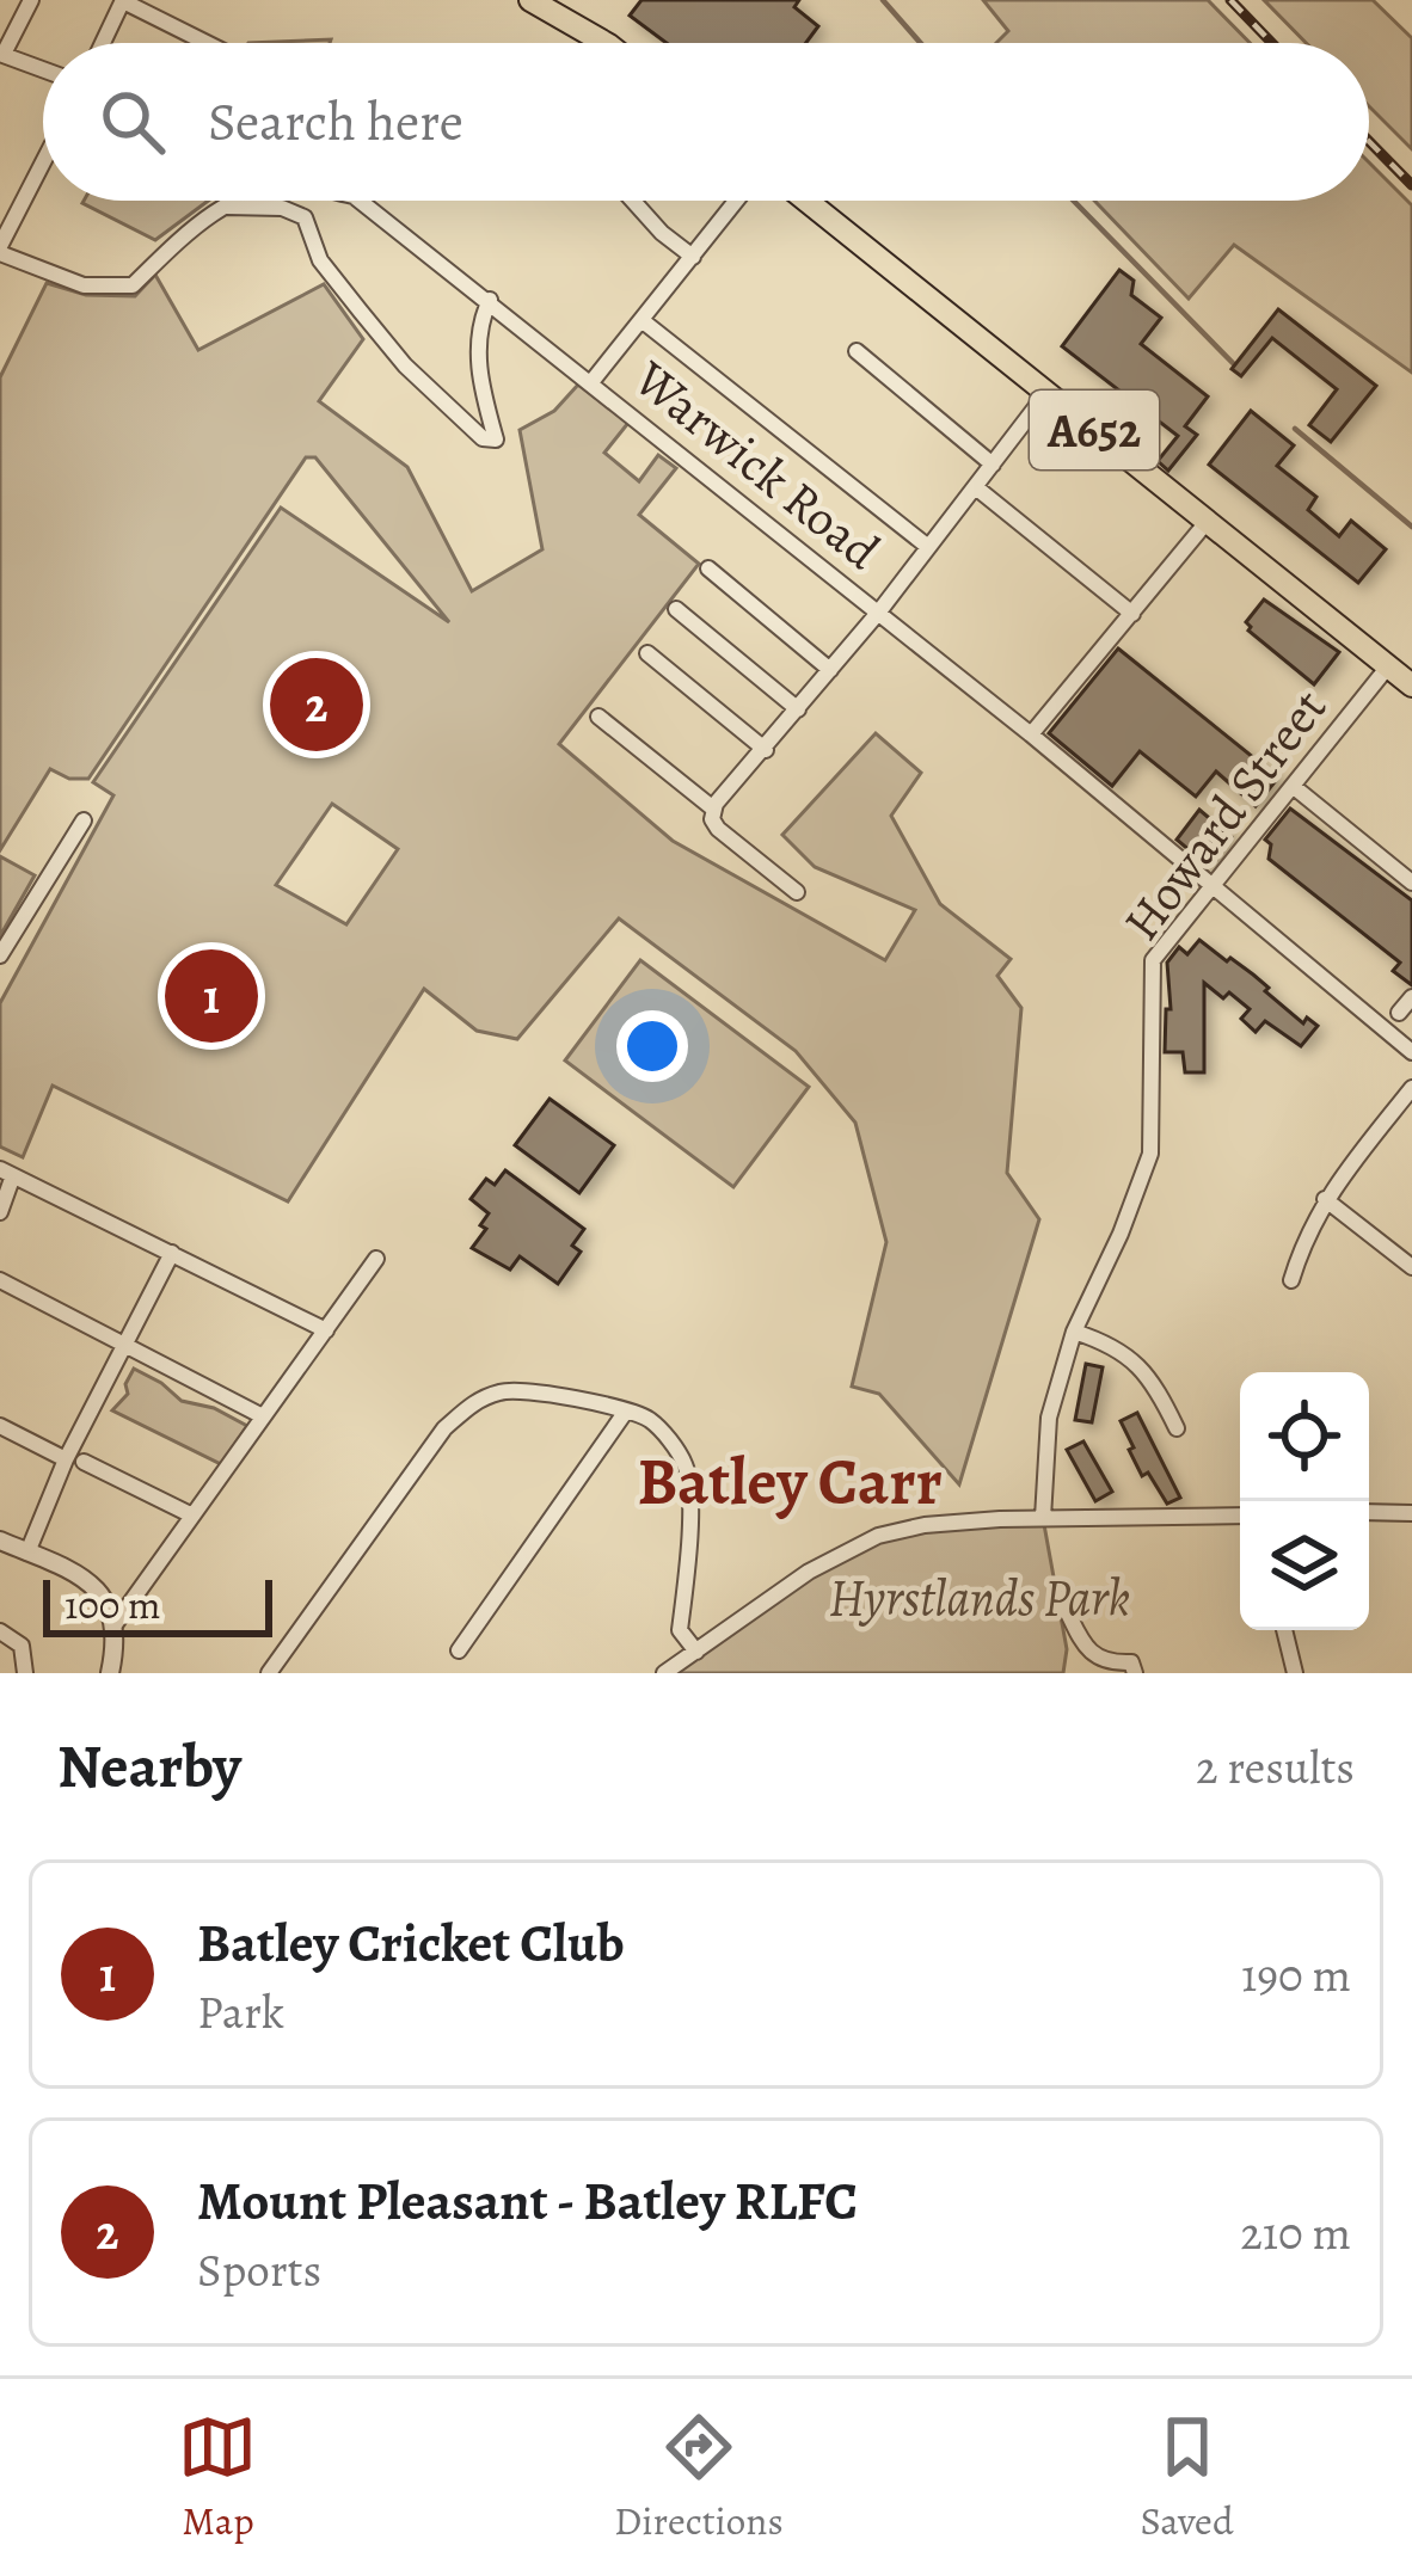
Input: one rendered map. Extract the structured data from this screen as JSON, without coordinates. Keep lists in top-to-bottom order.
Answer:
{
  "streets": {
    "main road": ["A652"],
    "street": ["Warwick Road", "Howard Street"]
  },
  "crossings": [
    ["A652", "Howard Street"],
    ["Warwick Road", "Howard Street"]
  ],
  "districts": ["Batley Carr"],
  "parks": ["Hyrstlands Park"],
  "scale_bar": "100 m",
  "page": {
    "search": "Search here",
    "pins": ["2", "1"],
    "scale": "100 m",
    "heading": ["Nearby", "2 results"],
    "list": [
      {
        "mark": "1",
        "name": "Batley Cricket Club",
        "note": "Park",
        "value": "190 m"
      },
      {
        "mark": "2",
        "name": "Mount Pleasant - Batley RLFC",
        "note": "Sports",
        "value": "210 m"
      }
    ],
    "nav": ["Map", "Directions", "Saved"]
  }
}
